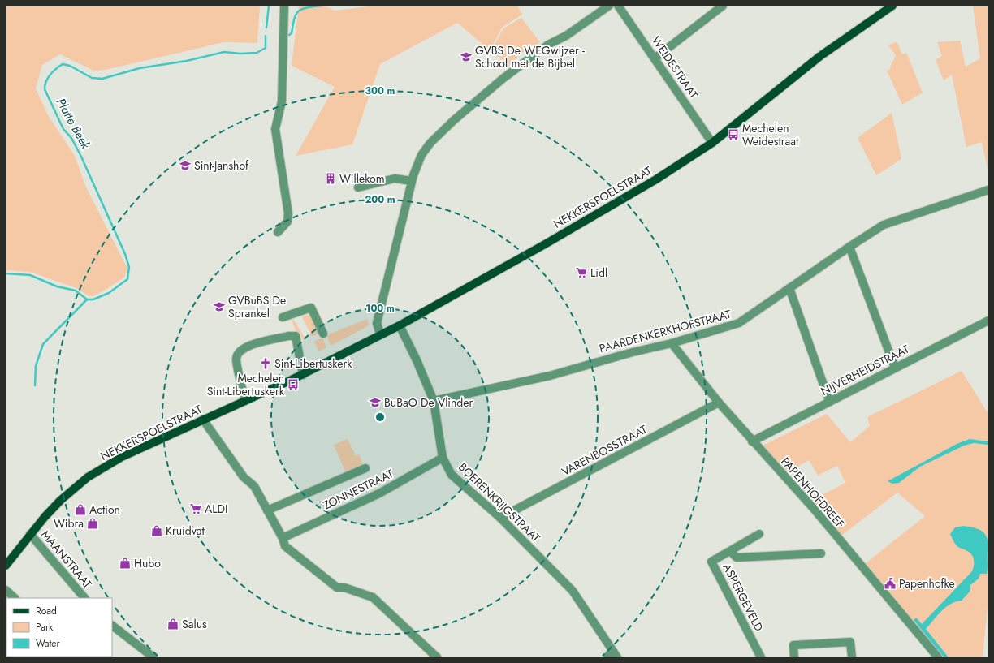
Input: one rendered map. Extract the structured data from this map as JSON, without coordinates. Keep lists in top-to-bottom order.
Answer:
{
  "streets": {
    "main road": ["NEKKERSPOELSTRAAT"],
    "street": [
      "WEIDESTRAAT",
      "PAARDENKERKHOFSTRAAT",
      "NIJVERHEIDSTRAAT",
      "VARENBOSSTRAAT",
      "ZONNESTRAAT",
      "PAPENHOFDREEF",
      "BOERENKRIJGSTRAAT",
      "MAANSTRAAT",
      "ASPERGEVELD"
    ]
  },
  "crossings": [
    ["WEIDESTRAAT", "NEKKERSPOELSTRAAT"],
    ["NEKKERSPOELSTRAAT", "BOERENKRIJGSTRAAT"],
    ["NEKKERSPOELSTRAAT", "MAANSTRAAT"],
    ["PAARDENKERKHOFSTRAAT", "PAPENHOFDREEF"],
    ["PAARDENKERKHOFSTRAAT", "BOERENKRIJGSTRAAT"],
    ["NIJVERHEIDSTRAAT", "PAPENHOFDREEF"],
    ["VARENBOSSTRAAT", "PAPENHOFDREEF"],
    ["VARENBOSSTRAAT", "BOERENKRIJGSTRAAT"],
    ["ZONNESTRAAT", "BOERENKRIJGSTRAAT"]
  ],
  "water": ["Platte Beek"],
  "places": {
    "school or university": [
      "GVBS De WEGwijzer - School met de Bijbel",
      "Sint-Janshof",
      "GVBuBS De Sprankel",
      "BuBaO De Vlinder"
    ],
    "bus stop": ["Mechelen Weidestraat", "Mechelen Sint-Libertuskerk"],
    "building": ["Willekom"],
    "supermarket": ["Lidl", "ALDI"],
    "church": ["Sint-Libertuskerk"],
    "shop": [
      "Action",
      "Wibra",
      "Kruidvat",
      "Hubo",
      "Salus"
    ],
    "public building": ["Papenhofke"]
  },
  "legend": ["Road", "Park", "Water"],
  "rings": ["300 m", "200 m", "100 m"]
}
